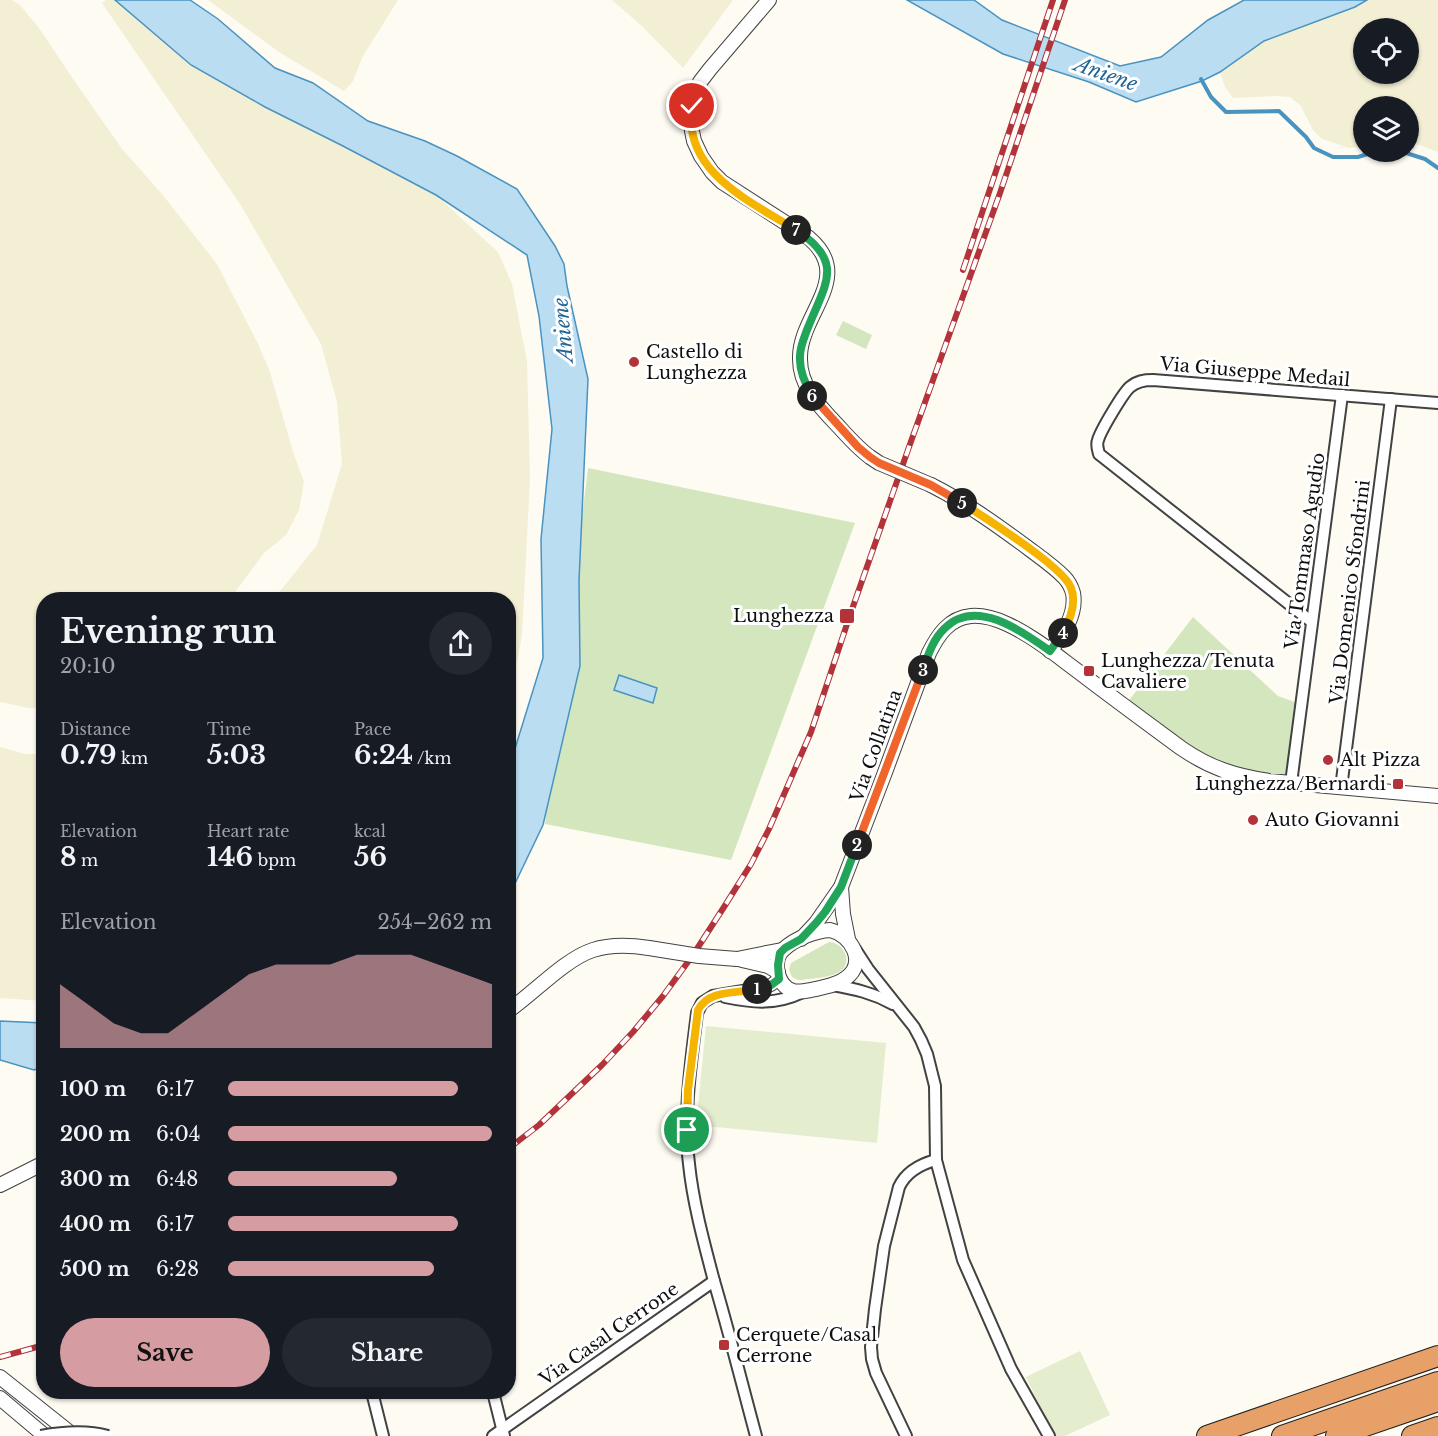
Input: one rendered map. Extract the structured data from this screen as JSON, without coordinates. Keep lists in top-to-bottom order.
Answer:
{
  "streets": {
    "street": [
      "Via Giuseppe Medail",
      "Via Tommaso Agudio",
      "Via Domenico Sfondrini",
      "Via Collatina",
      "Via Casal Cerrone"
    ]
  },
  "crossings": [
    ["Via Giuseppe Medail", "Via Tommaso Agudio"],
    ["Via Giuseppe Medail", "Via Domenico Sfondrini"],
    ["Via Tommaso Agudio", "Via Collatina"],
    ["Via Domenico Sfondrini", "Via Collatina"]
  ],
  "water": ["Aniene"],
  "places": {
    "other": ["Castello di Lunghezza", "Alt Pizza", "Auto Giovanni"],
    "transit": [
      "Lunghezza",
      "Lunghezza/Tenuta Cavaliere",
      "Lunghezza/Bernardi",
      "Cerquete/Casal Cerrone"
    ]
  },
  "page": {
    "pins": [
      "7",
      "6",
      "5",
      "4",
      "3",
      "2",
      "1"
    ],
    "heading": ["Evening run", "20:10"],
    "stats": [
      ["Distance", "0.79 km"],
      ["Time", "5:03"],
      ["Pace", "6:24 /km"],
      ["Elevation", "8 m"],
      ["Heart rate", "146 bpm"],
      ["kcal", "56"]
    ],
    "chart": ["Elevation", "254–262 m"],
    "list": [
      {
        "name": "100 m",
        "note": "6:17"
      },
      {
        "name": "200 m",
        "note": "6:04"
      },
      {
        "name": "300 m",
        "note": "6:48"
      },
      {
        "name": "400 m",
        "note": "6:17"
      },
      {
        "name": "500 m",
        "note": "6:28"
      }
    ],
    "buttons": ["Save", "Share"]
  }
}
